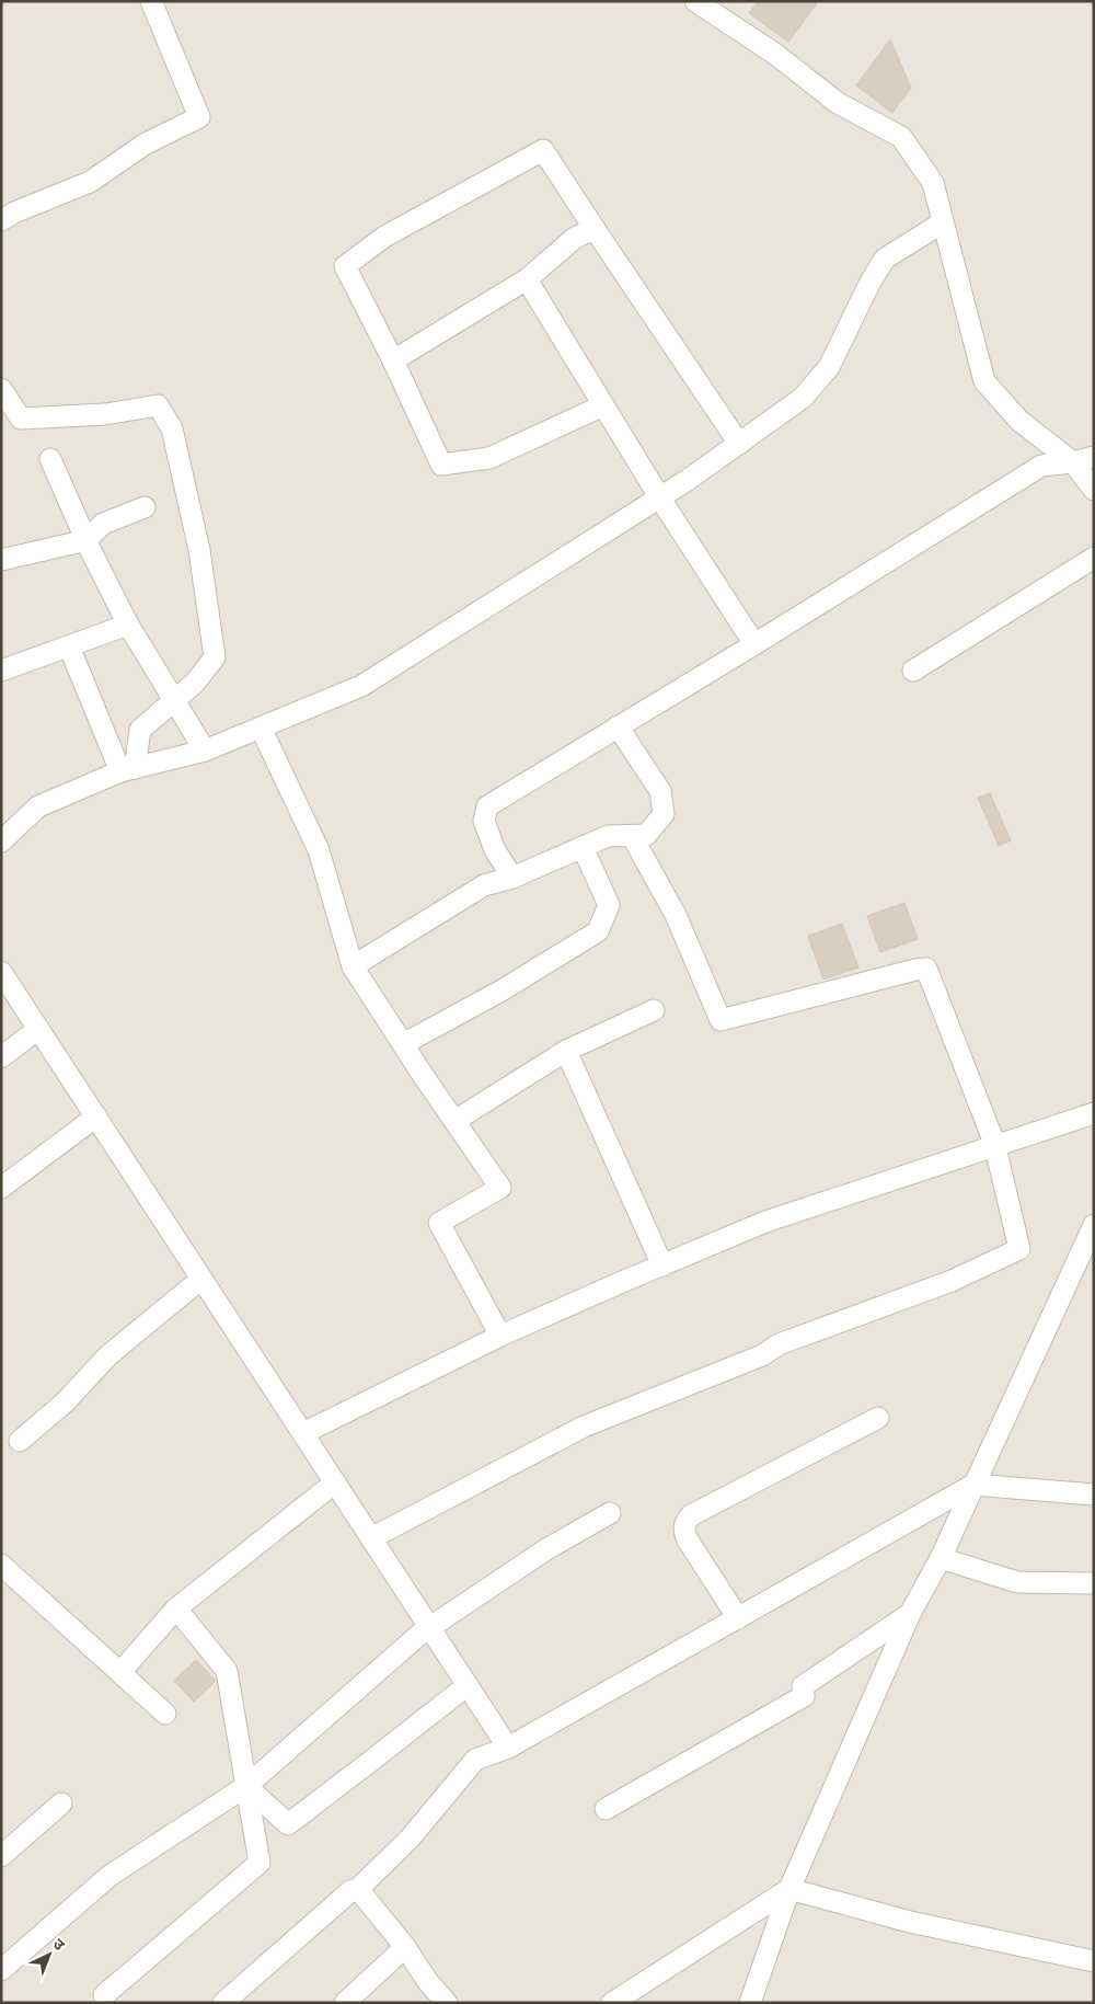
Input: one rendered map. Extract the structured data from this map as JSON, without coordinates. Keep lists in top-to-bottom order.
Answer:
{
  "north": "top right"
}
